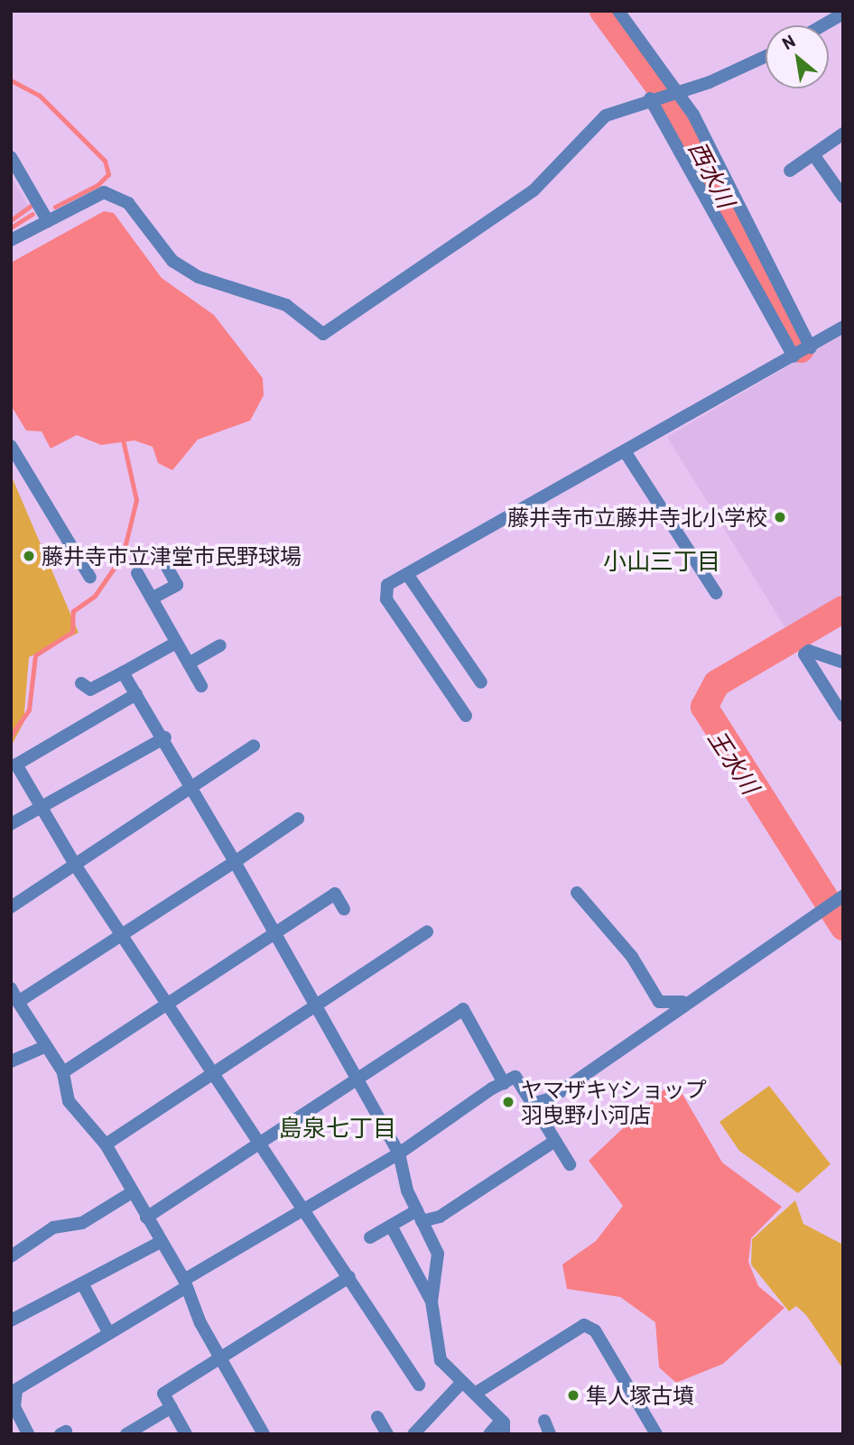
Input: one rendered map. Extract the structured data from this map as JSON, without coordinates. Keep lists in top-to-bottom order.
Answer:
{
  "districts": ["小山三丁目", "島泉七丁目"],
  "water": ["西水川", "王水川"],
  "places": [
    "藤井寺市立藤井寺北小学校",
    "藤井寺市立津堂市民野球場",
    "ヤマザキYショップ 羽曳野小河店",
    "隼人塚古墳"
  ],
  "north": "top left"
}
